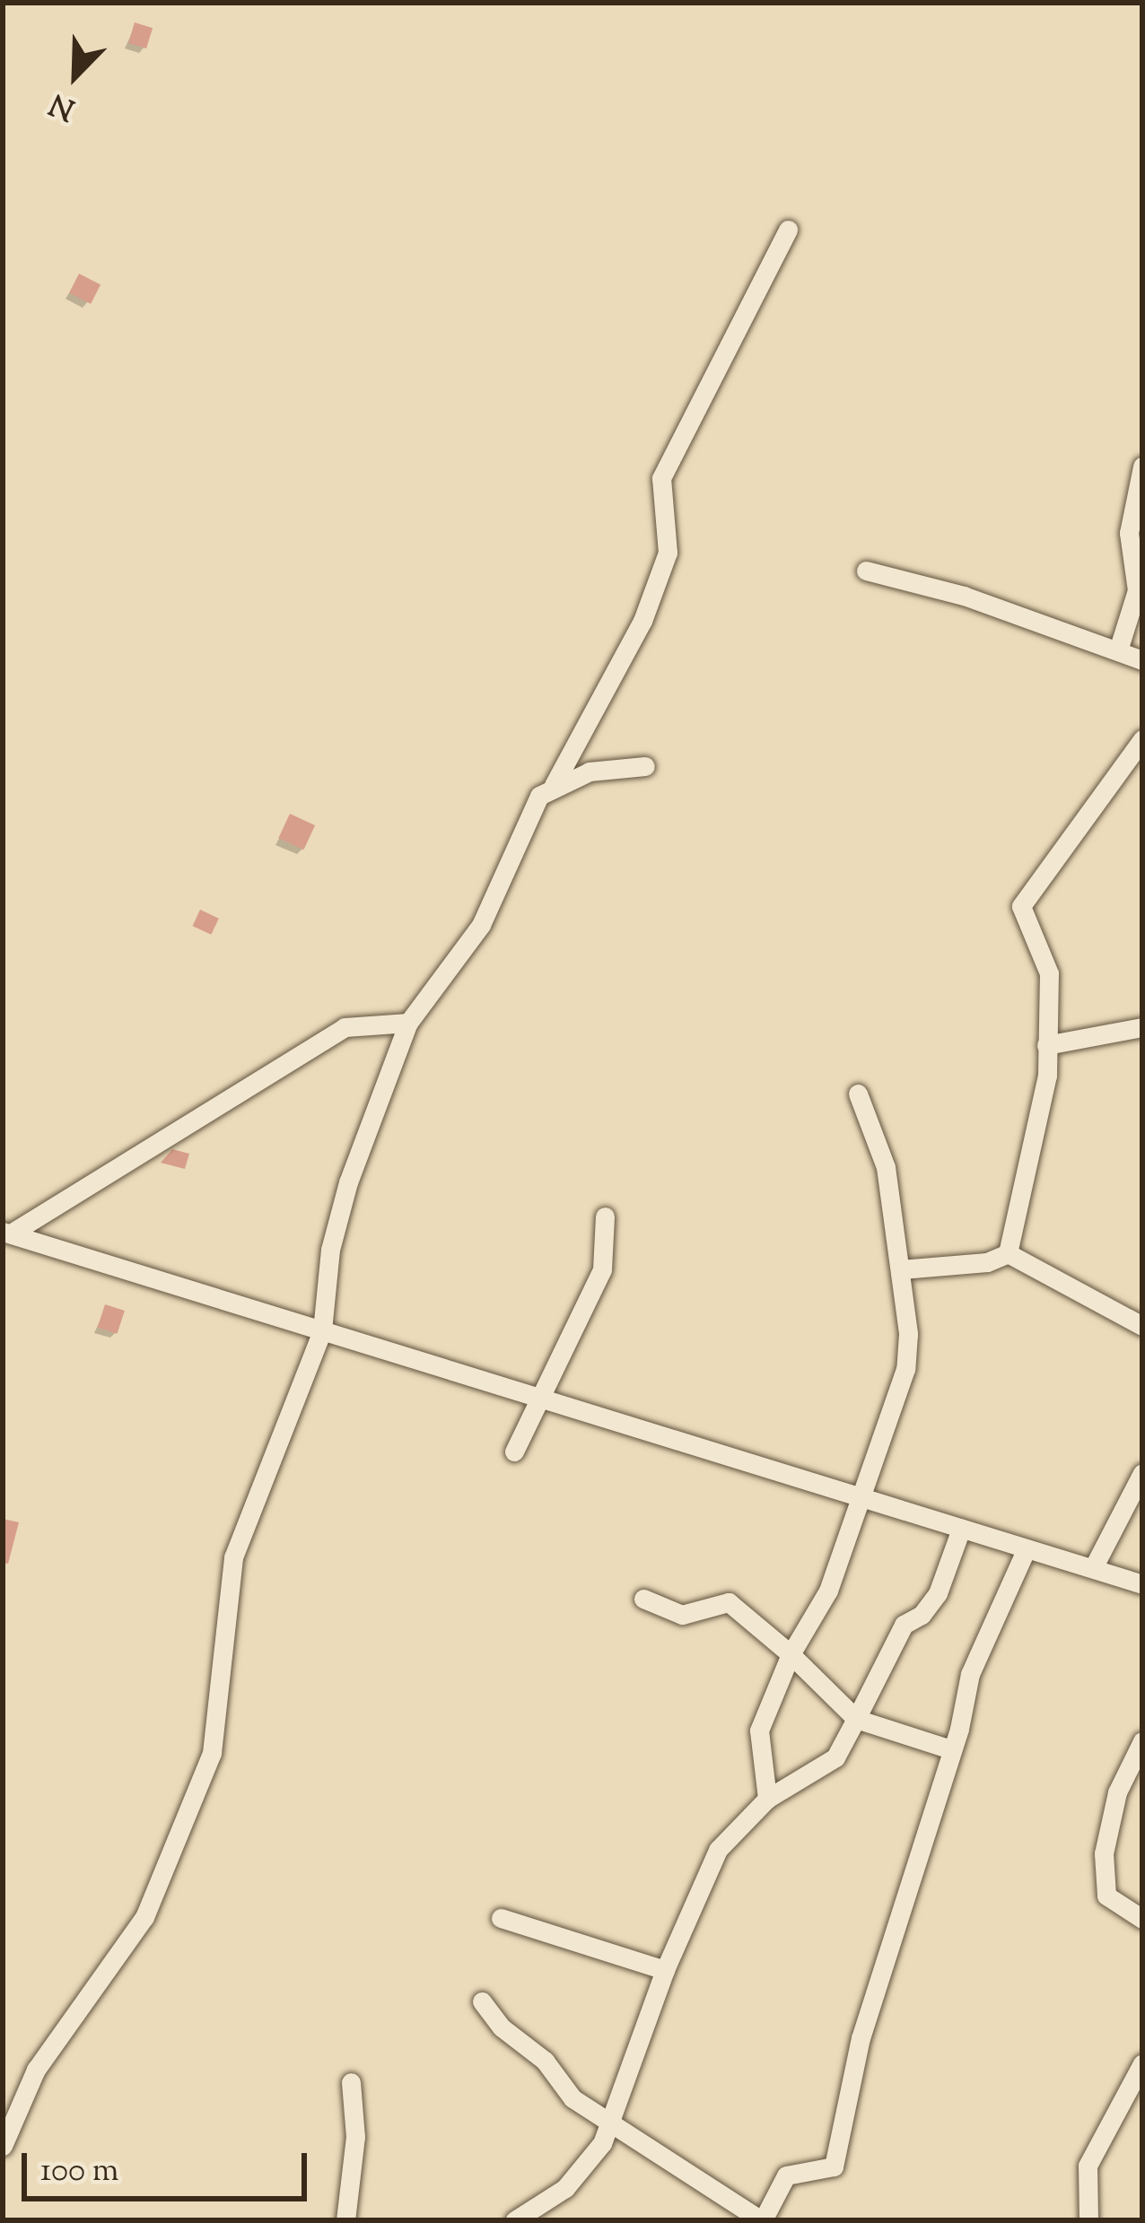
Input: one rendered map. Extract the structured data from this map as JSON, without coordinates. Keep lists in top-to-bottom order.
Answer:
{
  "scale_bar": "100 m",
  "north": "bottom left"
}
